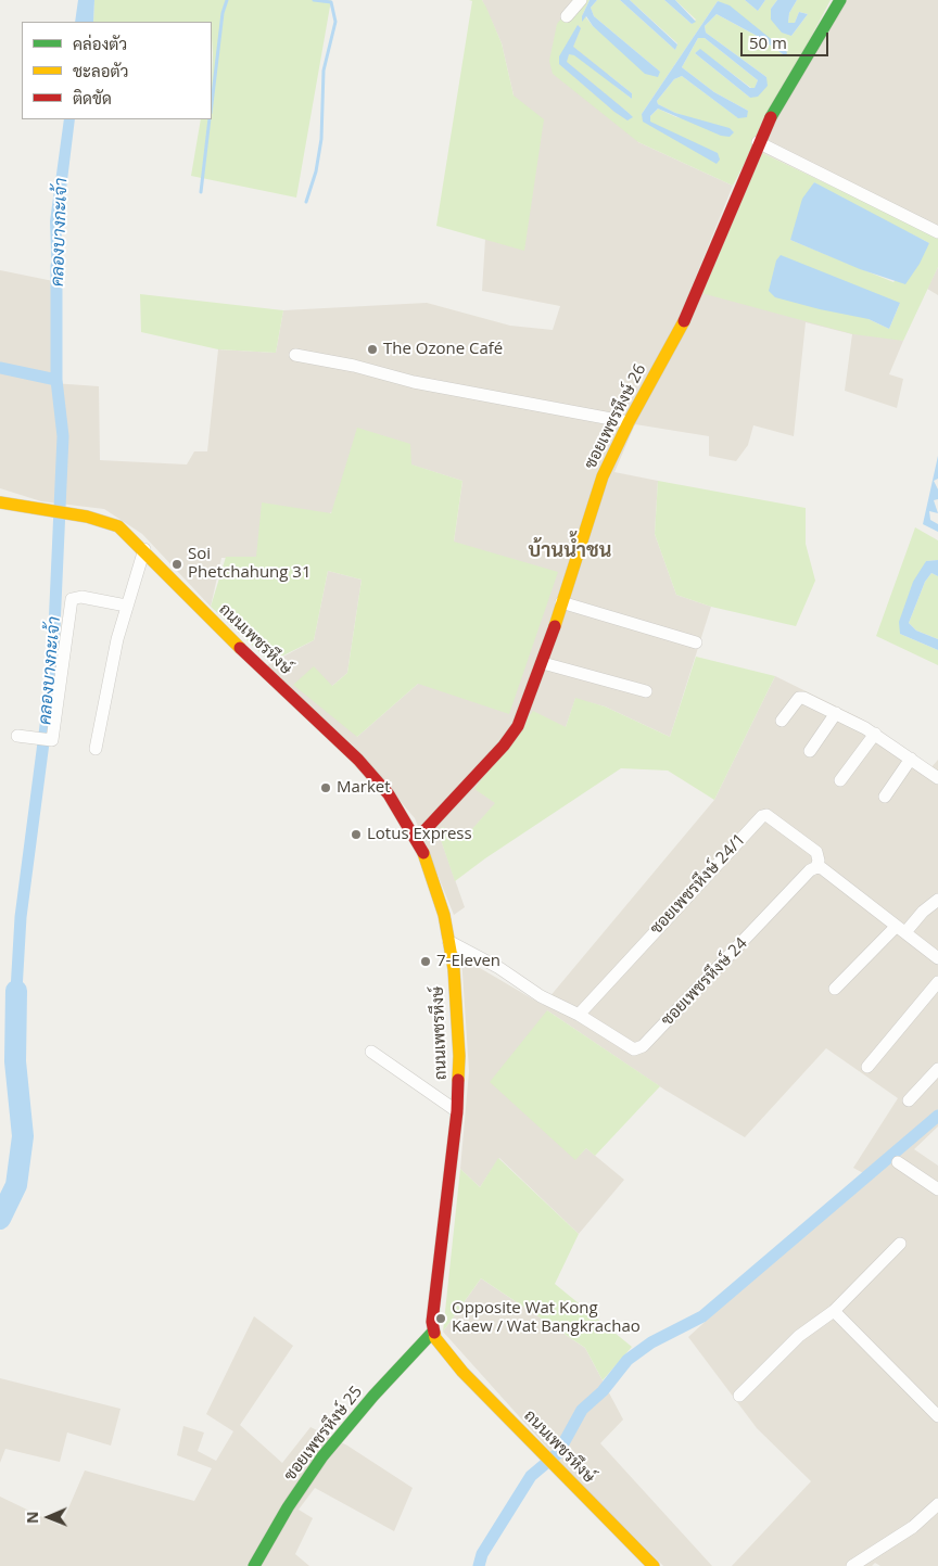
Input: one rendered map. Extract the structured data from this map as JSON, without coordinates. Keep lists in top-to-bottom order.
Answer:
{
  "streets": {
    "main road": ["ซอยเพชรหึงษ์ 26", "ถนนเพชรหึงษ์", "ซอยเพชรหึงษ์ 25"],
    "street": ["ซอยเพชรหึงษ์ 24/1", "ซอยเพชรหึงษ์ 24"]
  },
  "crossings": [
    ["ซอยเพชรหึงษ์ 26", "ถนนเพชรหึงษ์"],
    ["ถนนเพชรหึงษ์", "ซอยเพชรหึงษ์ 24"],
    ["ถนนเพชรหึงษ์", "ซอยเพชรหึงษ์ 25"],
    ["ซอยเพชรหึงษ์ 24/1", "ซอยเพชรหึงษ์ 24"]
  ],
  "districts": ["บ้านน้ำชน"],
  "water": ["คลองบางกะเจ้า"],
  "places": [
    "The Ozone Café",
    "Soi Phetchahung 31",
    "Market",
    "Lotus Express",
    "7-Eleven",
    "Opposite Wat Kong Kaew / Wat Bangkrachao"
  ],
  "legend": ["คล่องตัว", "ชะลอตัว", "ติดขัด"],
  "scale_bar": "50 m",
  "north": "left"
}
